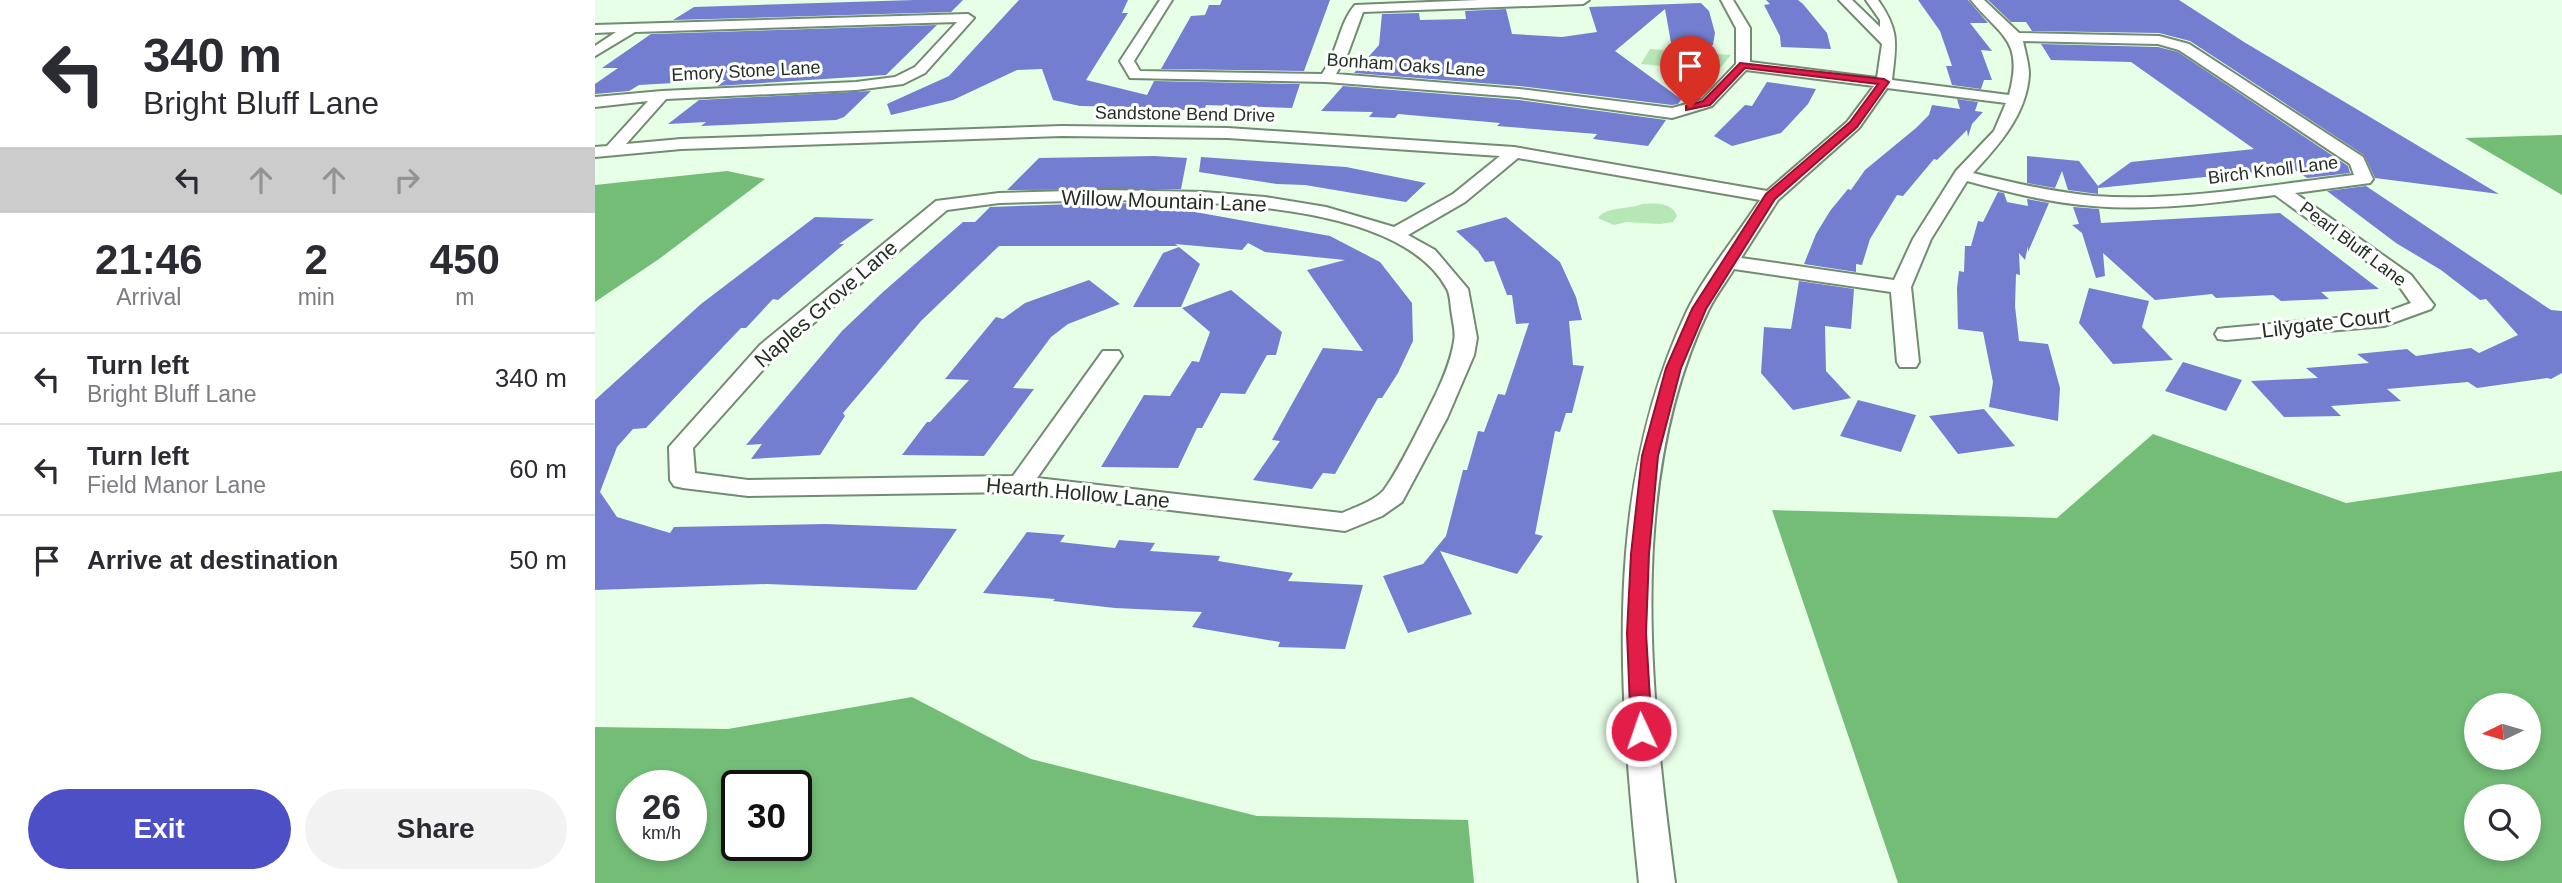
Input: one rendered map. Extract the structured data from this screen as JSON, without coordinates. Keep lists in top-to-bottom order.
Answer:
{
  "streets": {
    "street": [
      "Bonham Oaks Lane",
      "Emory Stone Lane",
      "Sandstone Bend Drive",
      "Birch Knoll Lane",
      "Willow Mountain Lane",
      "Pearl Bluff Lane",
      "Naples Grove Lane",
      "Lilygate Court",
      "Hearth Hollow Lane"
    ]
  },
  "crossings": [
    ["Birch Knoll Lane", "Pearl Bluff Lane"],
    ["Willow Mountain Lane", "Naples Grove Lane"],
    ["Willow Mountain Lane", "Hearth Hollow Lane"],
    ["Pearl Bluff Lane", "Lilygate Court"],
    ["Naples Grove Lane", "Hearth Hollow Lane"]
  ],
  "north": "left",
  "page": {
    "turn": ["340 m", "Bright Bluff Lane"],
    "eta": [
      "21:46",
      "Arrival",
      "2",
      "min",
      "450",
      "m"
    ],
    "list": [
      {
        "name": "Turn left",
        "note": "Bright Bluff Lane",
        "value": "340 m"
      },
      {
        "name": "Turn left",
        "note": "Field Manor Lane",
        "value": "60 m"
      },
      {
        "name": "Arrive at destination",
        "value": "50 m"
      }
    ],
    "speed": "26 km/h",
    "limit": "30",
    "buttons": ["Exit", "Share"]
  }
}
